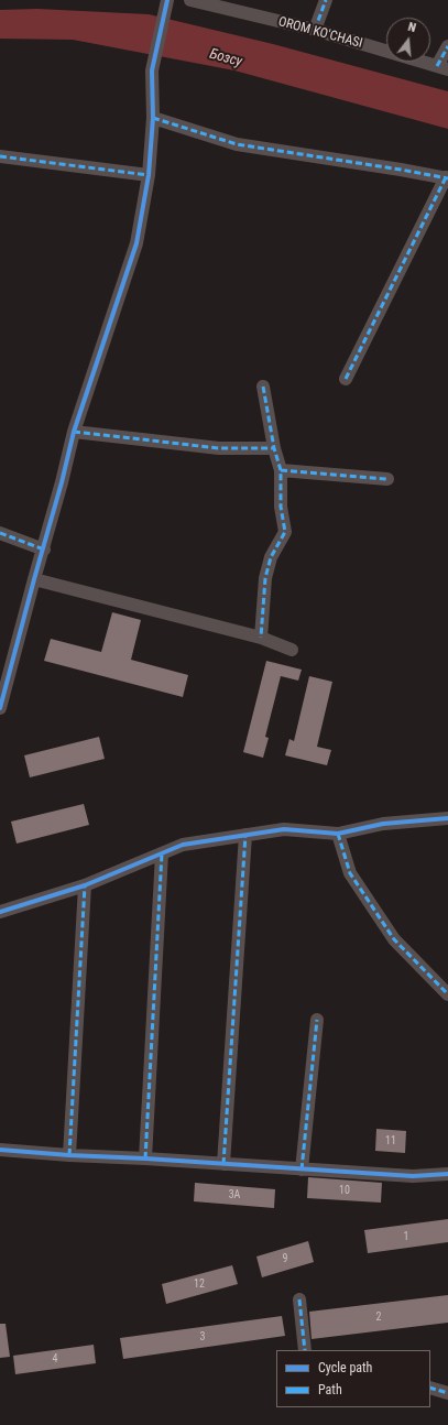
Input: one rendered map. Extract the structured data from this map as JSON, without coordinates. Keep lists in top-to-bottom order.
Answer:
{
  "streets": {
    "street": ["OROM KO'CHASI"]
  },
  "water": ["Бозсу"],
  "house_numbers": [
    "11",
    "10",
    "3А",
    "1",
    "9",
    "12",
    "2",
    "3",
    "4"
  ],
  "legend": ["Cycle path", "Path"],
  "north": "top"
}
